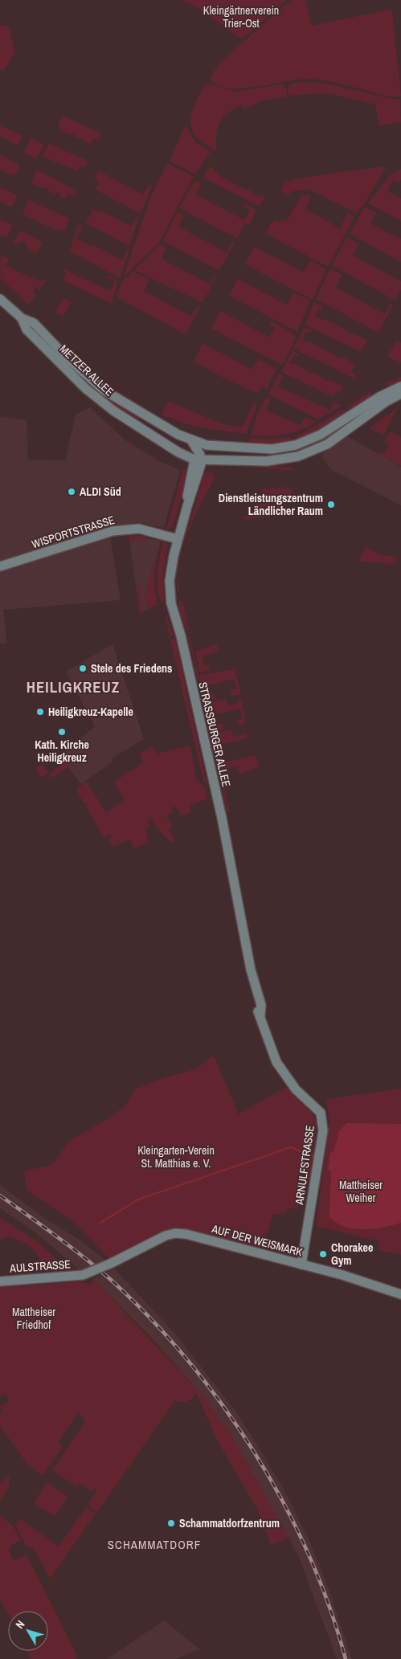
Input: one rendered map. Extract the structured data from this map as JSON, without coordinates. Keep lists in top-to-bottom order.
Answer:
{
  "streets": {
    "street": [
      "METZER ALLEE",
      "WISPORTSTRASSE",
      "STRASSBURGER ALLEE",
      "ARNULFSTRASSE",
      "AUF DER WEISMARK",
      "AULSTRASSE"
    ]
  },
  "crossings": [
    ["METZER ALLEE", "STRASSBURGER ALLEE"],
    ["WISPORTSTRASSE", "STRASSBURGER ALLEE"],
    ["STRASSBURGER ALLEE", "ARNULFSTRASSE"],
    ["ARNULFSTRASSE", "AUF DER WEISMARK"],
    ["AUF DER WEISMARK", "AULSTRASSE"]
  ],
  "districts": ["HEILIGKREUZ", "SCHAMMATDORF"],
  "parks": [
    "Kleingärtnerverein Trier-Ost",
    "Kleingarten-Verein St. Matthias e. V.",
    "Mattheiser Weiher",
    "Mattheiser Friedhof"
  ],
  "places": [
    "ALDI Süd",
    "Dienstleistungszentrum Ländlicher Raum",
    "Stele des Friedens",
    "Heiligkreuz-Kapelle",
    "Kath. Kirche Heiligkreuz",
    "Chorakee Gym",
    "Schammatdorfzentrum"
  ],
  "north": "top left"
}
